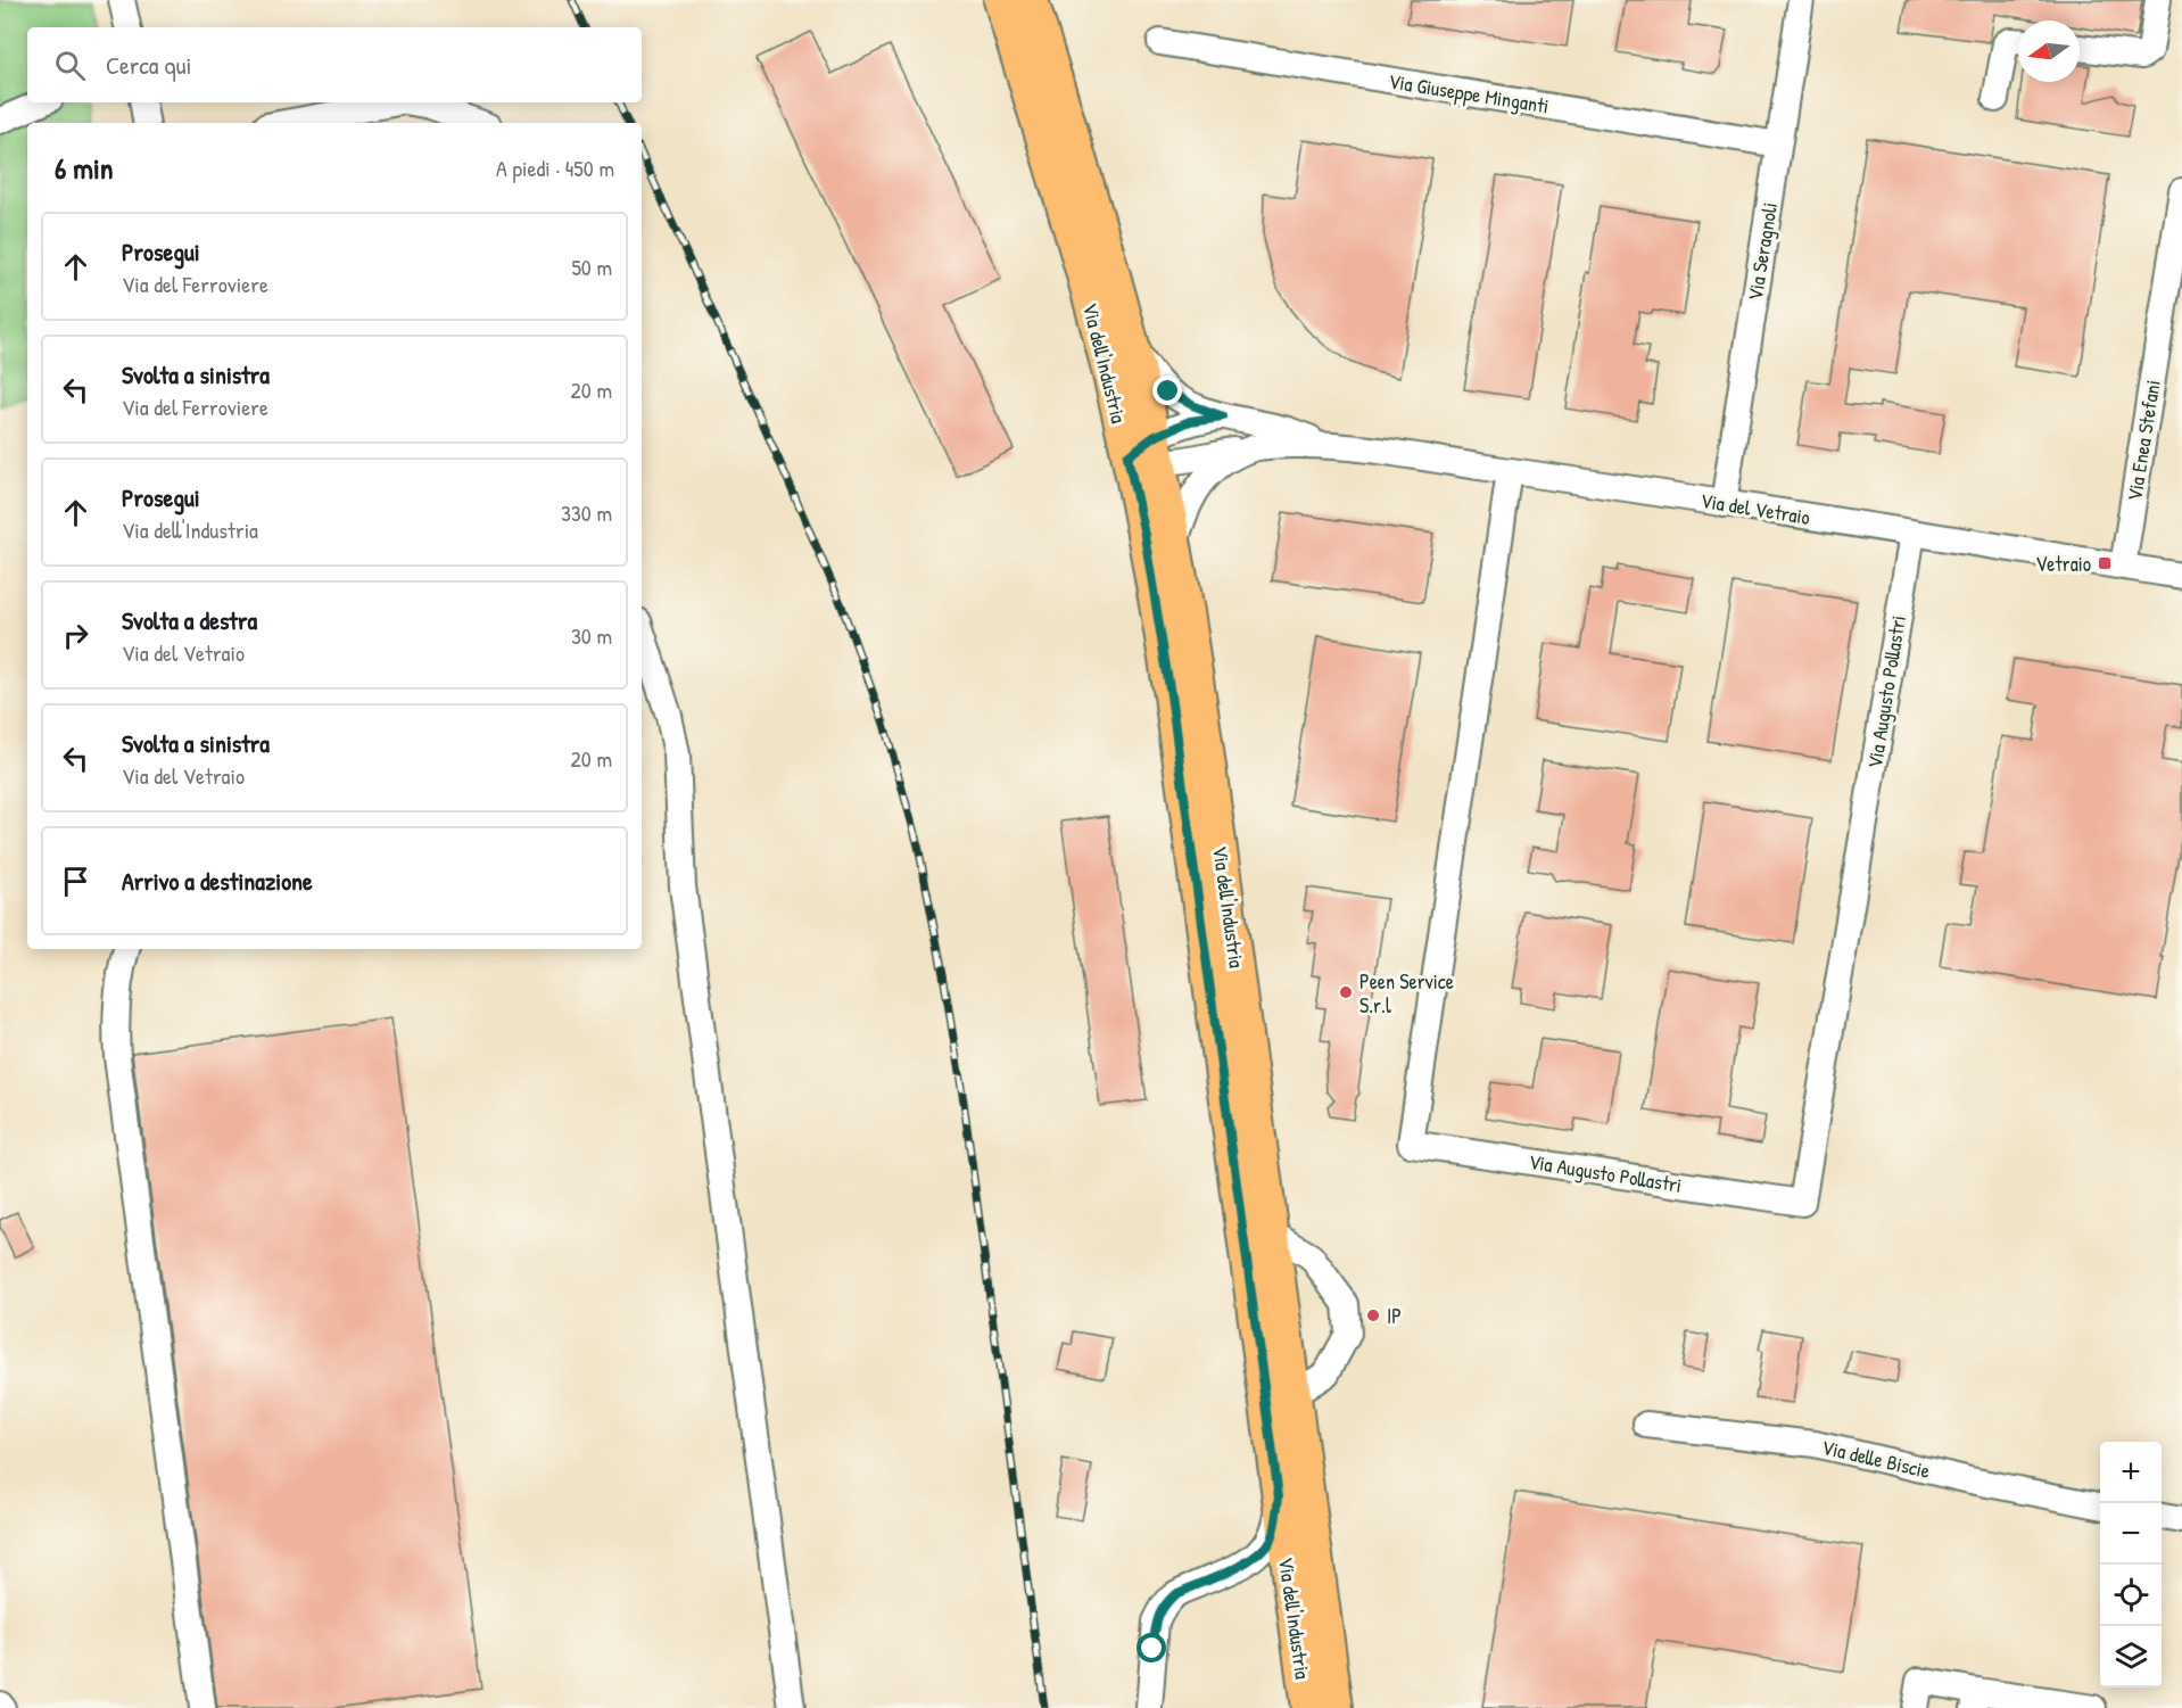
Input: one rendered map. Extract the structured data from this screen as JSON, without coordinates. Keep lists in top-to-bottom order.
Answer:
{
  "streets": {
    "main road": ["Via dell'Industria"],
    "street": [
      "Via Giuseppe Minganti",
      "Via Seragnoli",
      "Via Enea Stefani",
      "Via del Vetraio",
      "Via Augusto Pollastri",
      "Via delle Biscie"
    ]
  },
  "crossings": [
    ["Via Giuseppe Minganti", "Via Seragnoli"],
    ["Via Seragnoli", "Via del Vetraio"],
    ["Via dell'Industria", "Via del Vetraio"],
    ["Via Enea Stefani", "Via del Vetraio"],
    ["Via del Vetraio", "Via Augusto Pollastri"]
  ],
  "places": {
    "transit": ["Vetraio"],
    "other": ["Peen Service S.r.l", "IP"]
  },
  "north": "left",
  "page": {
    "search": "Cerca qui",
    "heading": ["6 min", "A piedi · 450 m"],
    "list": [
      ["Prosegui", "Via del Ferroviere", "50 m"],
      ["Svolta a sinistra", "Via del Ferroviere", "20 m"],
      ["Prosegui", "Via dell'Industria", "330 m"],
      ["Svolta a destra", "Via del Vetraio", "30 m"],
      ["Svolta a sinistra", "Via del Vetraio", "20 m"],
      "Arrivo a destinazione"
    ],
    "map_buttons": ["+", "−"]
  }
}
